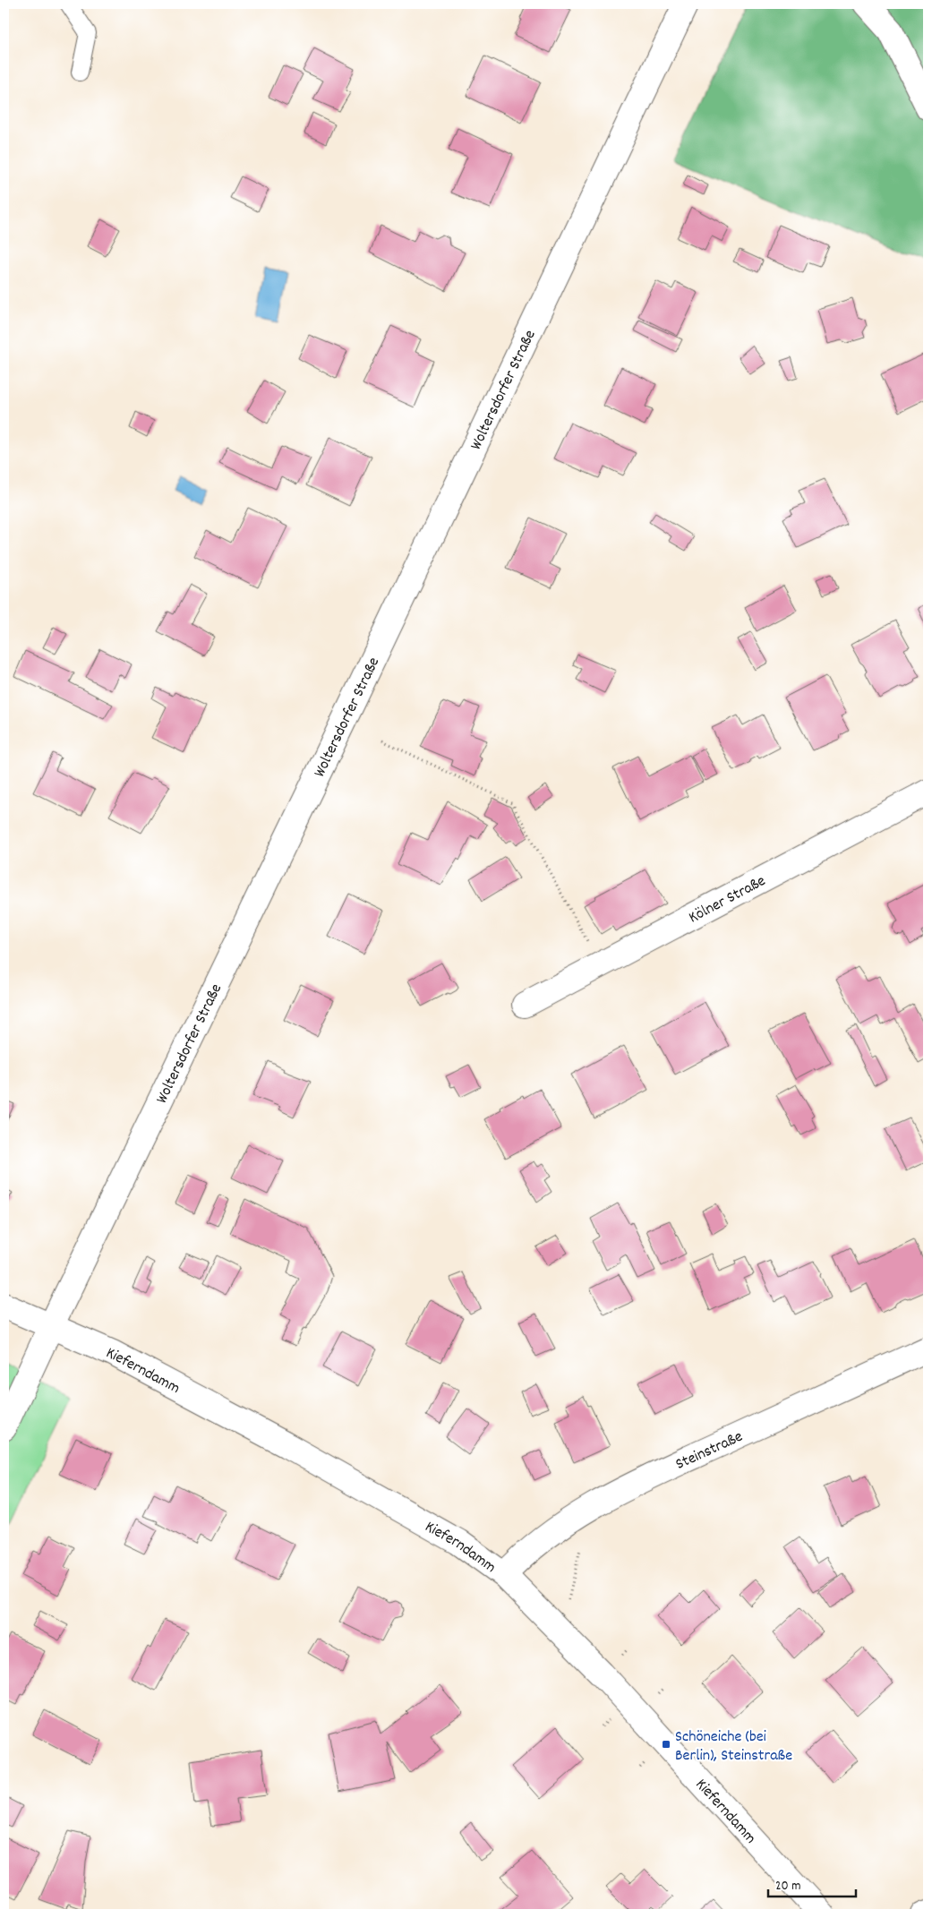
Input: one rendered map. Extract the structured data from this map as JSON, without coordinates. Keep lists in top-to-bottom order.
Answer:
{
  "streets": {
    "street": [
      "Woltersdorfer Straße",
      "Kölner Straße",
      "Kieferndamm",
      "Steinstraße"
    ]
  },
  "crossings": [
    ["Woltersdorfer Straße", "Kieferndamm"],
    ["Kieferndamm", "Steinstraße"]
  ],
  "places": {
    "transit": ["Schöneiche (bei Berlin), Steinstraße"]
  },
  "scale_bar": "20 m"
}
